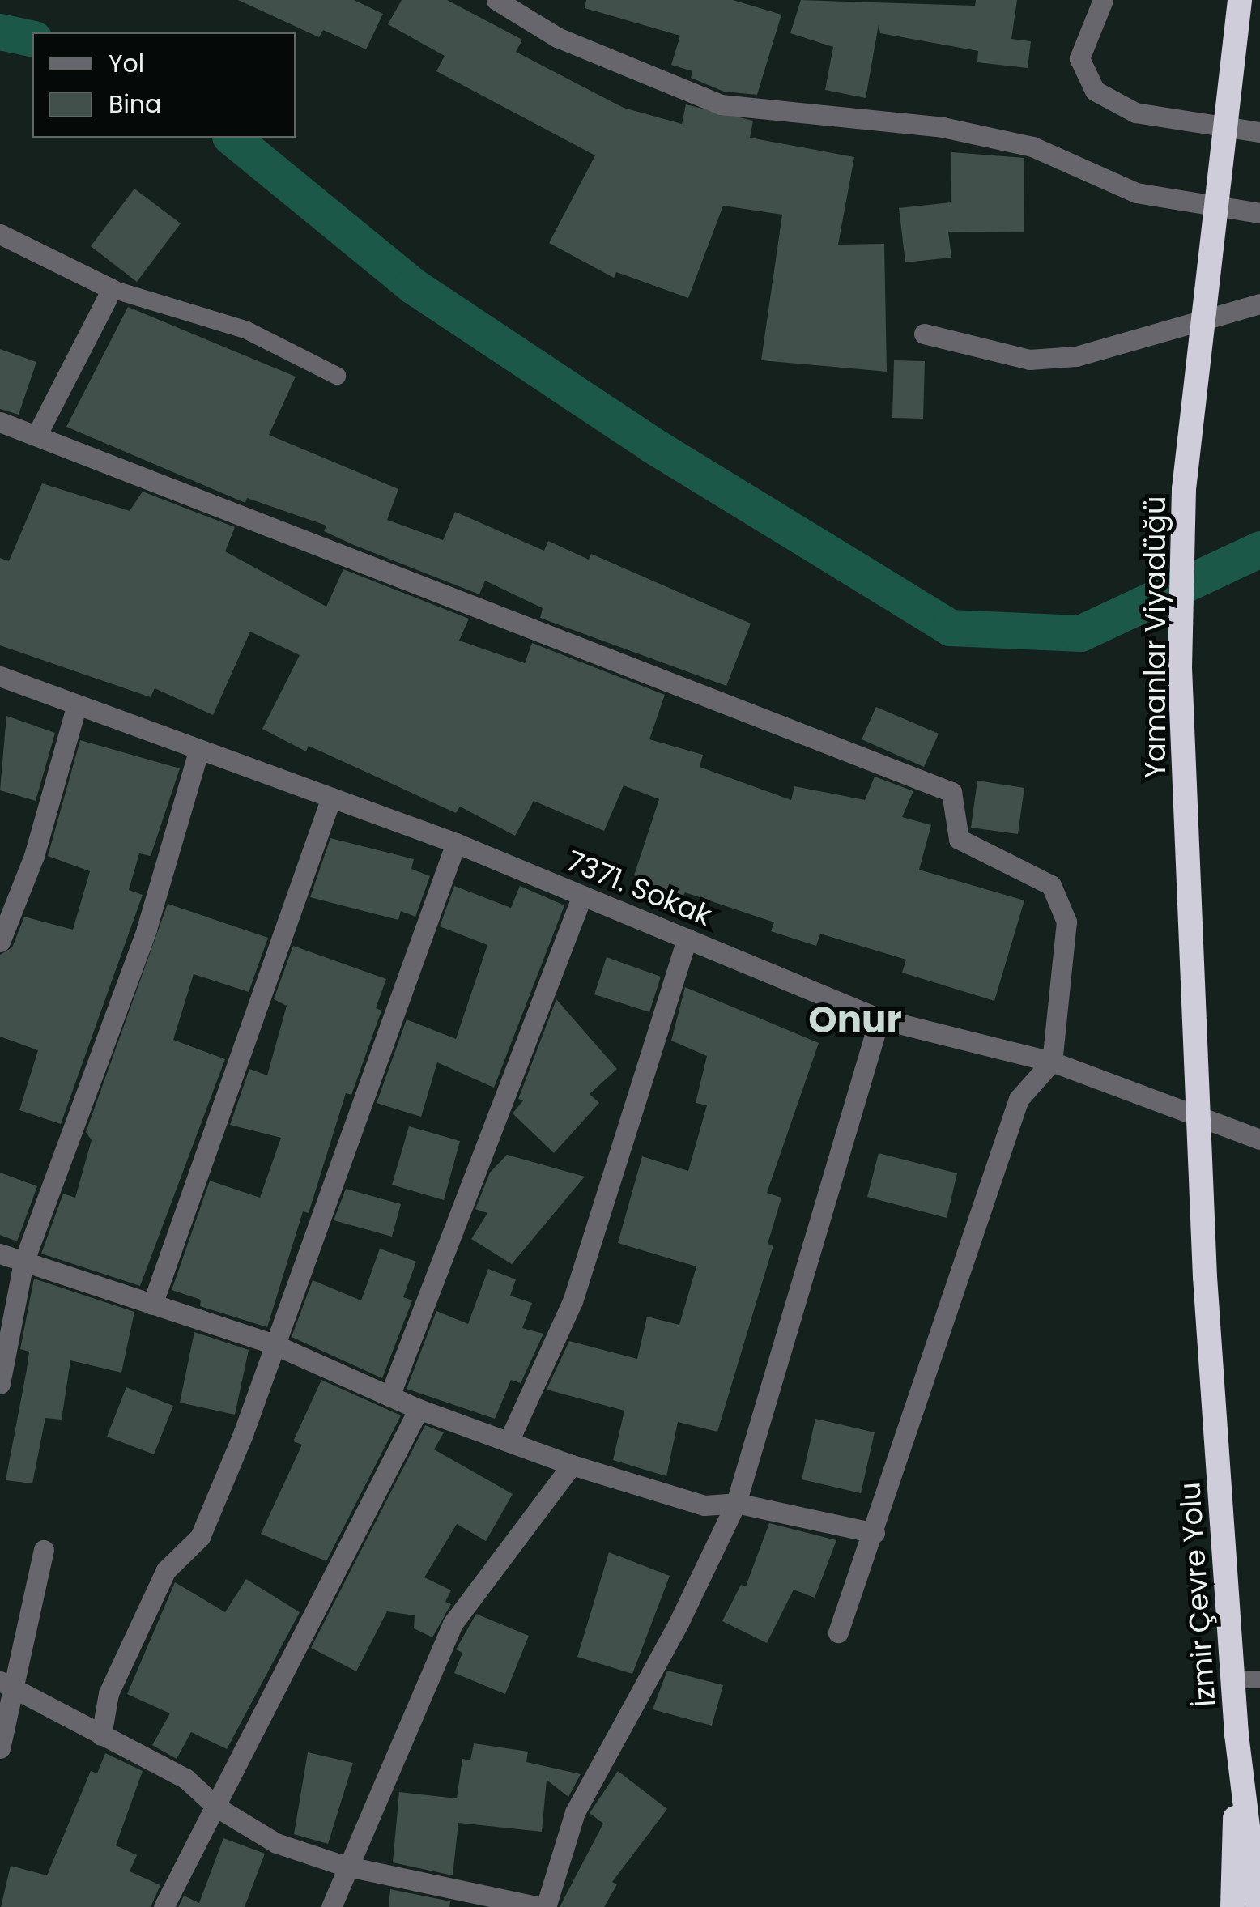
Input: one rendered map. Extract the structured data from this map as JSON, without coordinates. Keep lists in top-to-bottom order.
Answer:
{
  "streets": {
    "highway": ["Yamanlar Viyadüğü", "İzmir Çevre Yolu"],
    "street": ["7371. Sokak"]
  },
  "crossings": [
    ["Yamanlar Viyadüğü", "İzmir Çevre Yolu"]
  ],
  "districts": ["Onur"],
  "legend": ["Yol", "Bina"]
}
